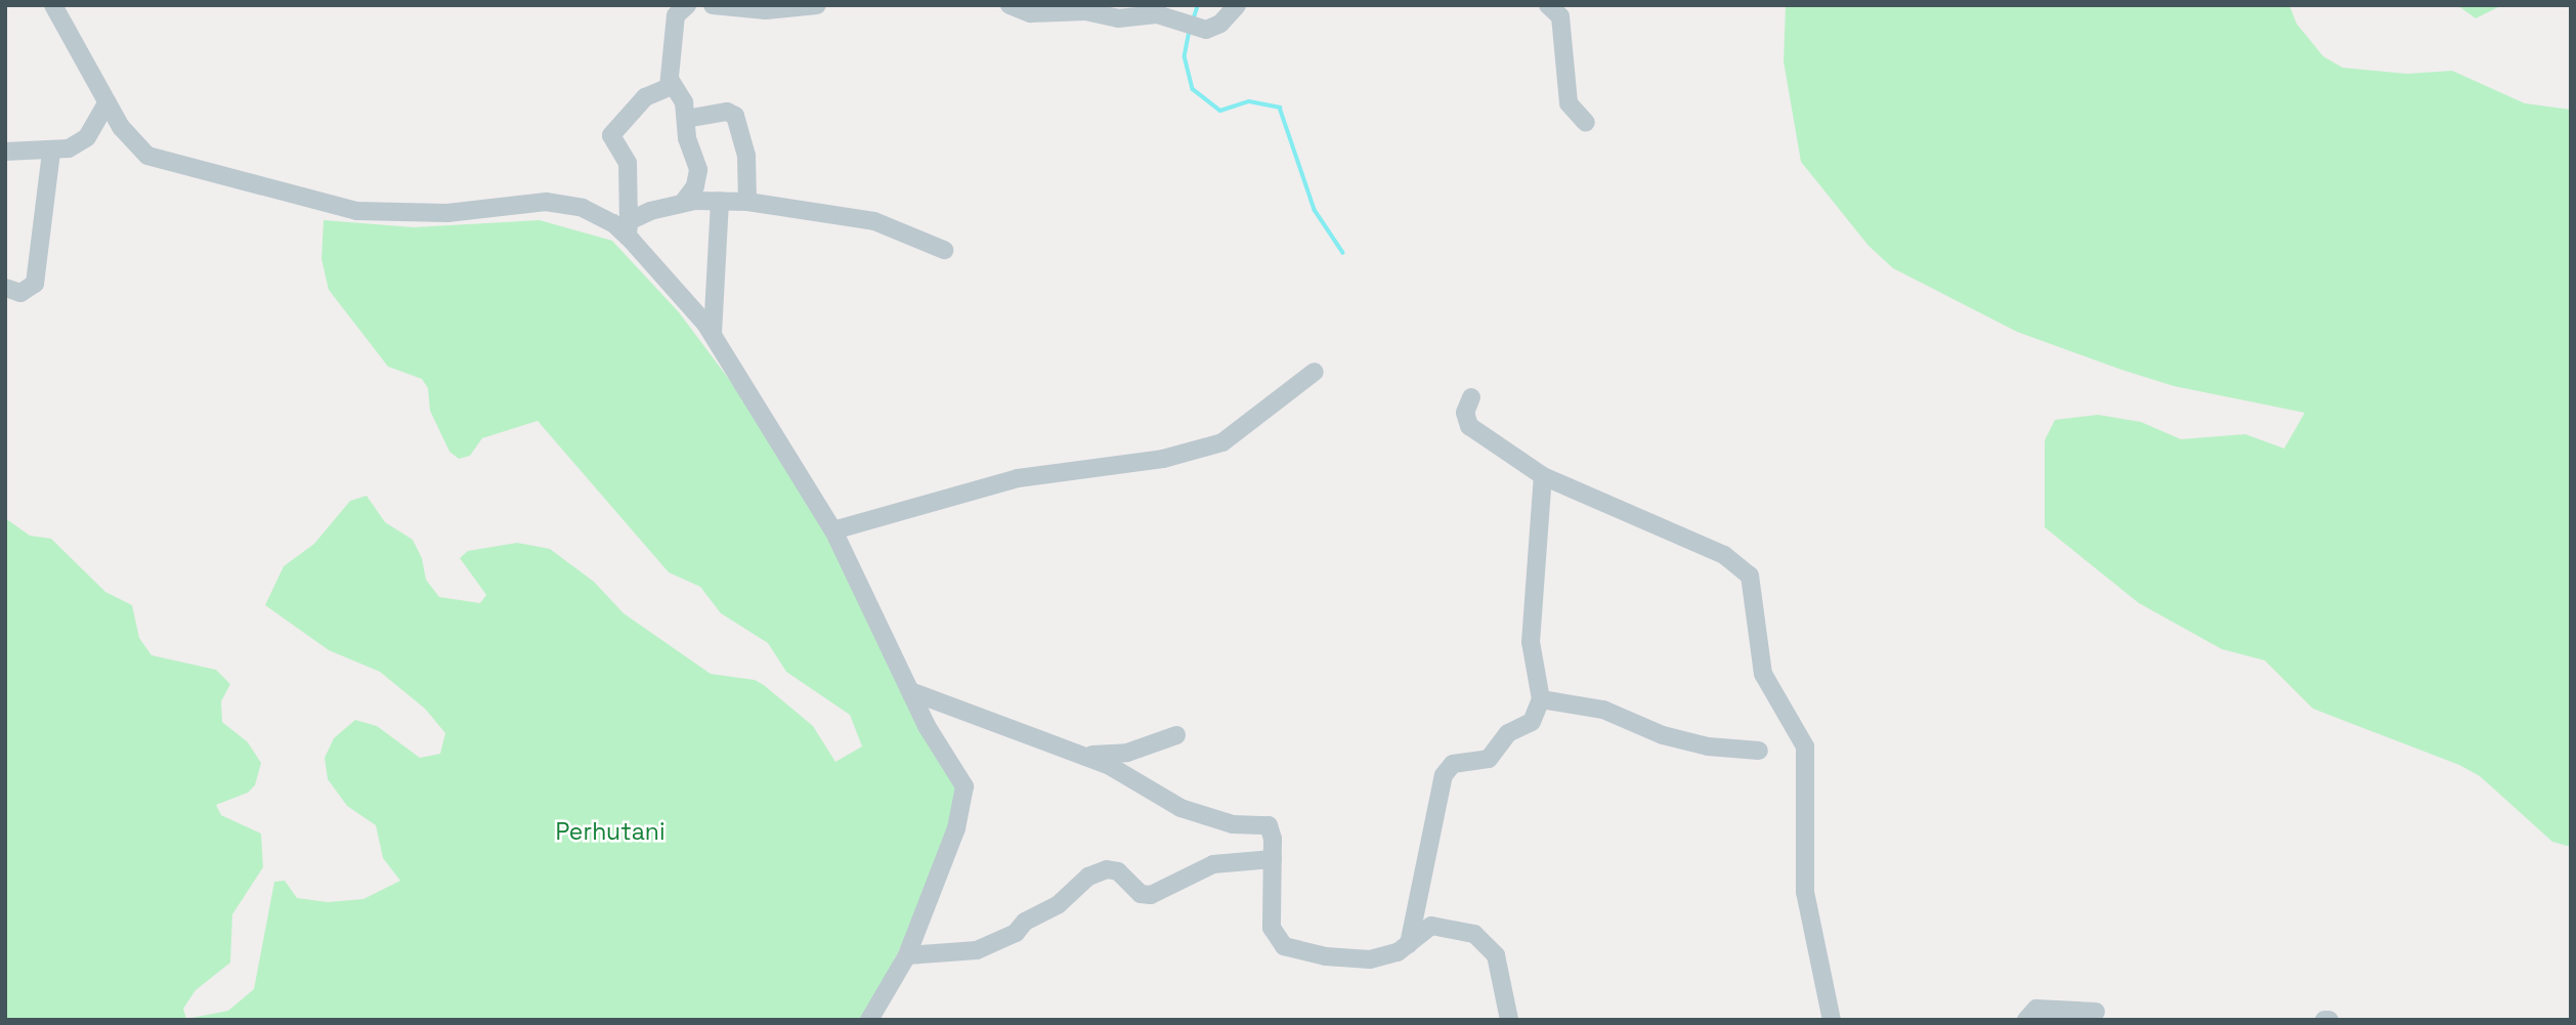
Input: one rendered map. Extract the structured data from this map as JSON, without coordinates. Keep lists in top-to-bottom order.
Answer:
{
  "parks": ["Perhutani"]
}
